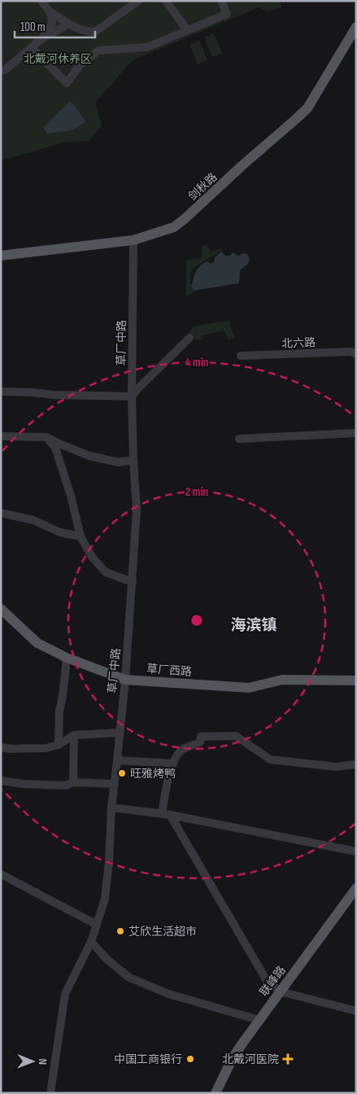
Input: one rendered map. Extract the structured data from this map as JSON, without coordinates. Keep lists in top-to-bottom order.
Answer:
{
  "streets": {
    "main road": ["剑秋路", "草厂西路", "联峰路"],
    "street": ["草厂中路", "北六路"]
  },
  "crossings": [
    ["剑秋路", "草厂中路"],
    ["草厂中路", "草厂西路"]
  ],
  "districts": ["海滨镇"],
  "parks": ["北戴河休养区"],
  "places": {
    "other": ["旺雅烤鸭", "艾欣生活超市", "中国工商银行"],
    "health": ["北戴河医院"]
  },
  "scale_bar": "100 m",
  "north": "right",
  "rings": ["4 min", "2 min"]
}
